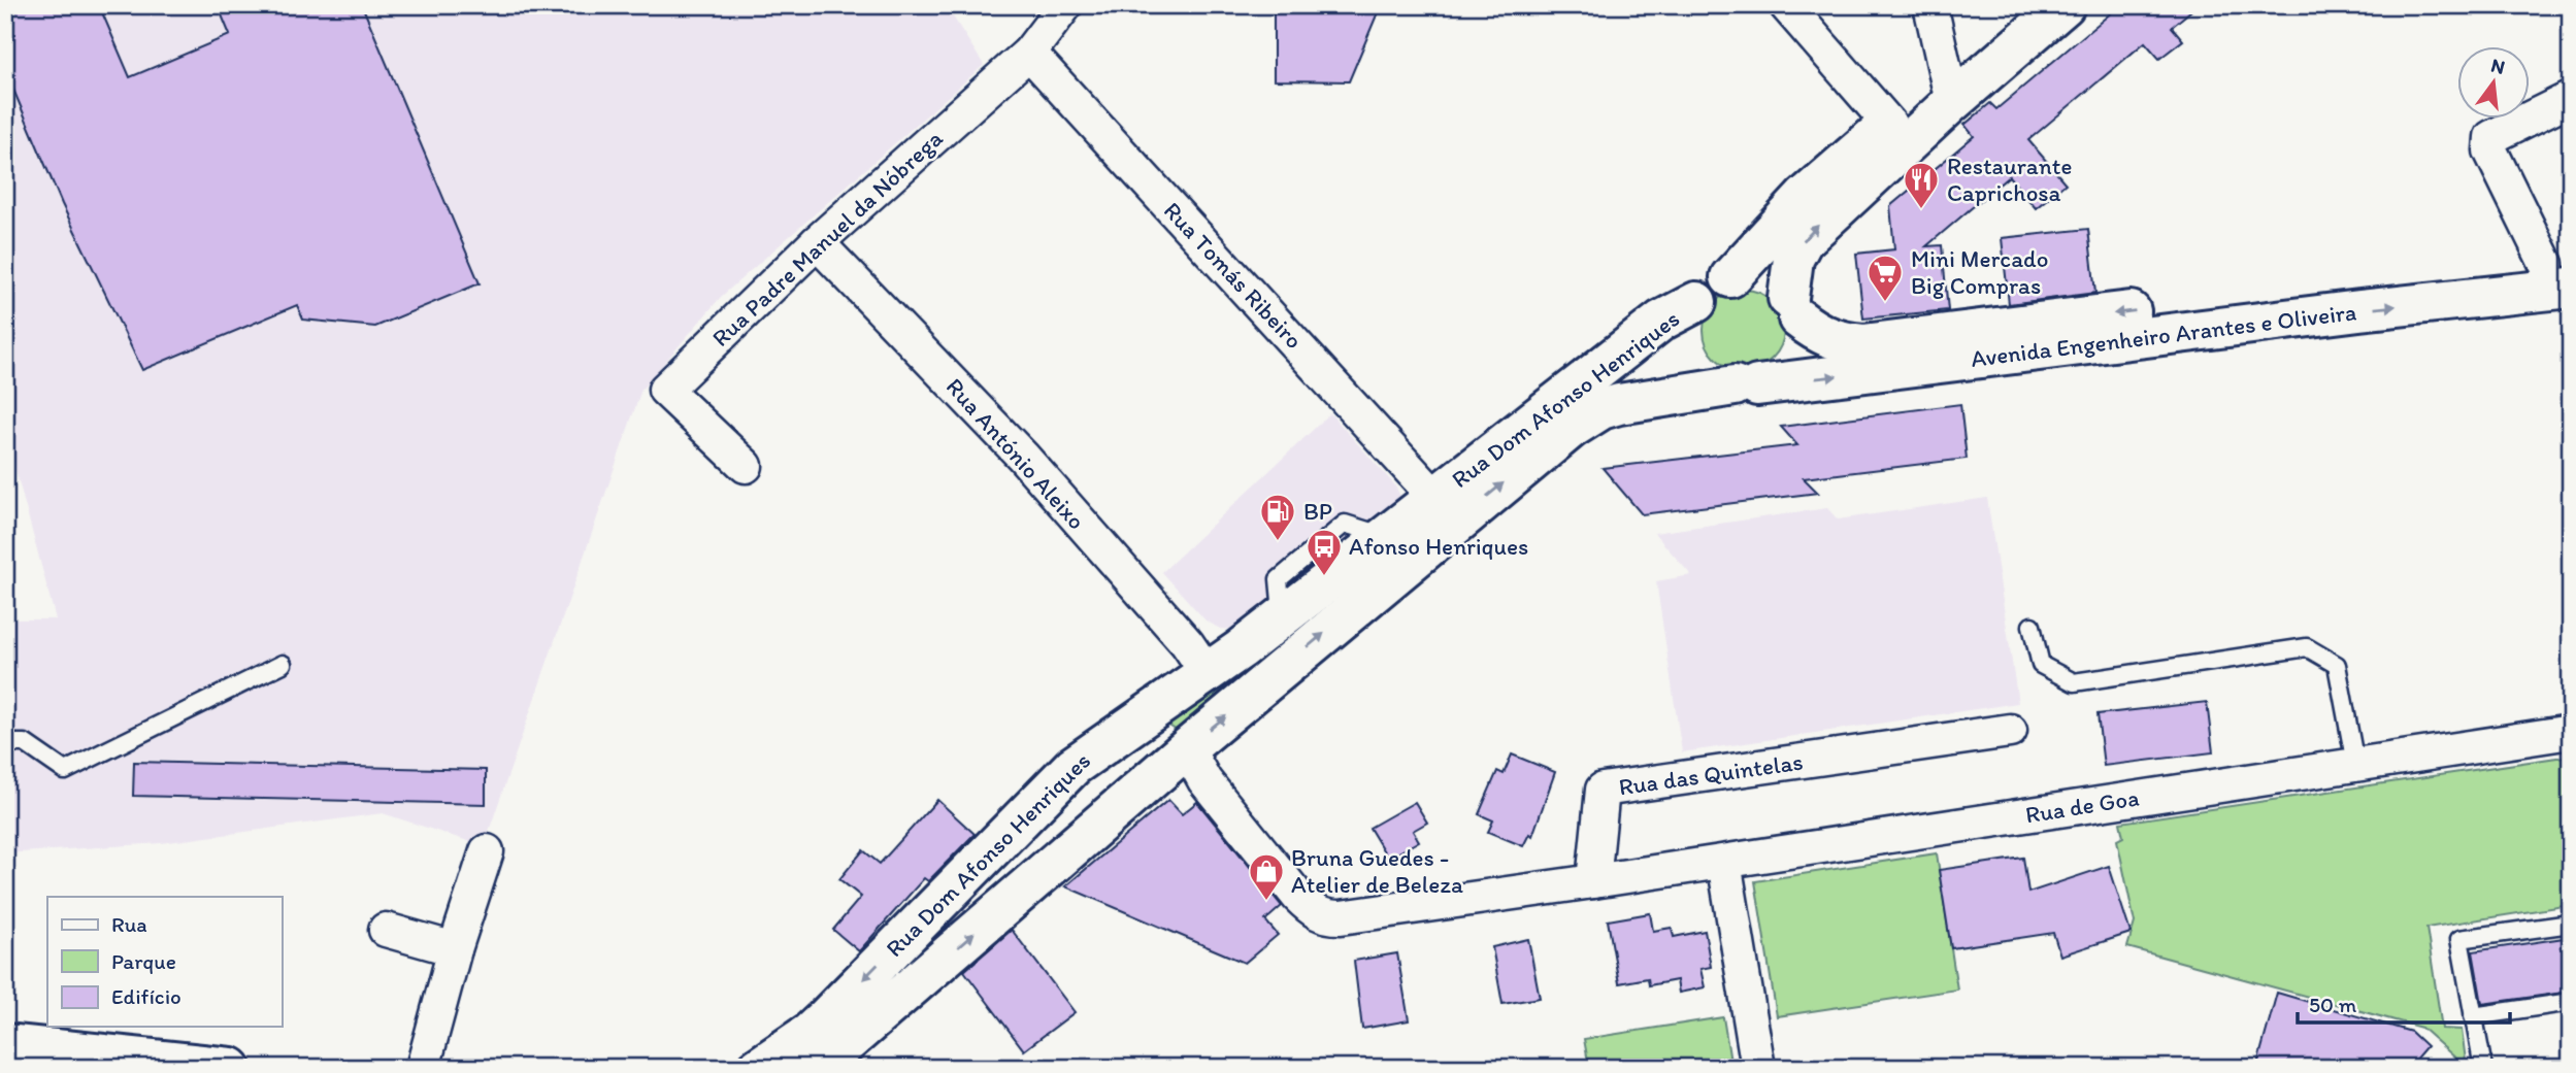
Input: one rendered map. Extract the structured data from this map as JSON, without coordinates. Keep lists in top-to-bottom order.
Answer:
{
  "streets": {
    "main road": ["Avenida Engenheiro Arantes e Oliveira", "Rua Dom Afonso Henriques"],
    "street": [
      "Rua Padre Manuel da Nóbrega",
      "Rua Tomás Ribeiro",
      "Rua António Aleixo",
      "Rua das Quintelas",
      "Rua de Goa"
    ]
  },
  "crossings": [
    ["Rua Padre Manuel da Nóbrega", "Rua Tomás Ribeiro"],
    ["Rua Padre Manuel da Nóbrega", "Rua António Aleixo"],
    ["Rua Tomás Ribeiro", "Rua Dom Afonso Henriques"],
    ["Avenida Engenheiro Arantes e Oliveira", "Rua Dom Afonso Henriques"],
    ["Rua Dom Afonso Henriques", "Rua António Aleixo"],
    ["Rua das Quintelas", "Rua de Goa"]
  ],
  "places": {
    "restaurant": ["Restaurante Caprichosa"],
    "supermarket": ["Mini Mercado Big Compras"],
    "fuel station": ["BP"],
    "bus stop": ["Afonso Henriques"],
    "shop": ["Bruna Guedes - Atelier de Beleza"]
  },
  "legend": ["Rua", "Parque", "Edifício"],
  "scale_bar": "50 m",
  "north": "top"
}
